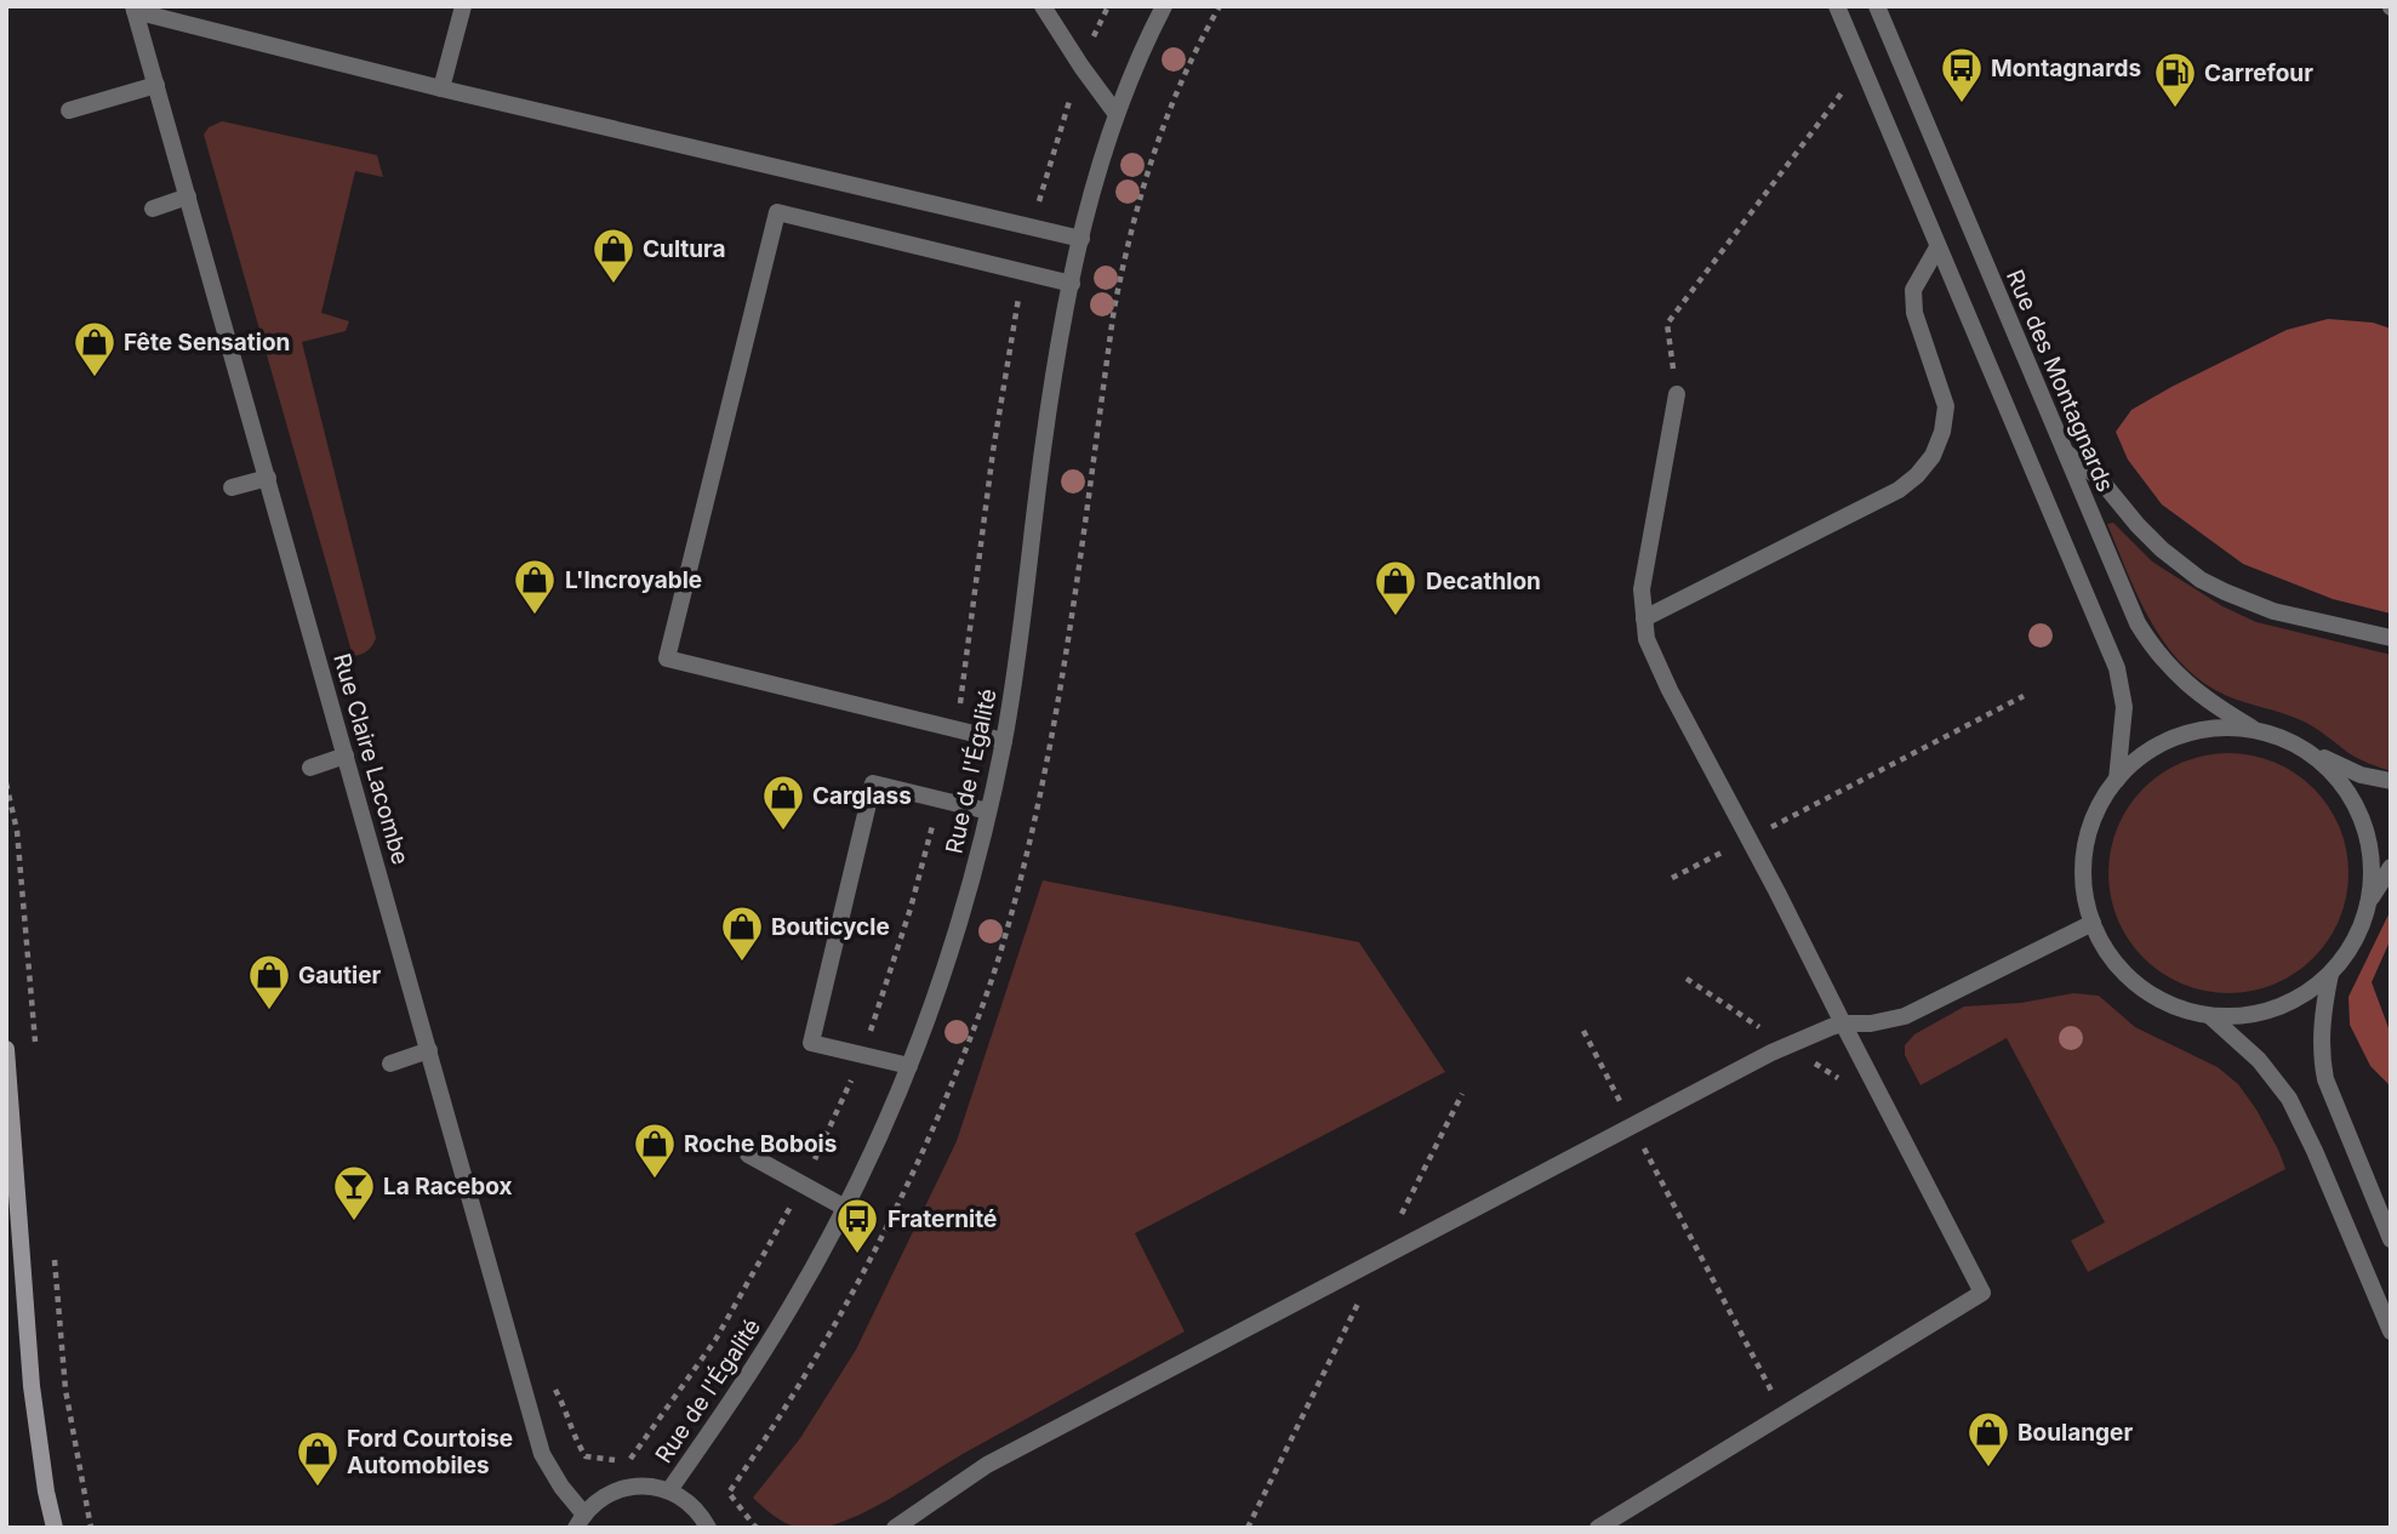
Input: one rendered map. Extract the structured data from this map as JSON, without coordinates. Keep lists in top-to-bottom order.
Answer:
{
  "streets": {
    "street": ["Rue des Montagnards", "Rue Claire Lacombe", "Rue de l'Égalité"]
  },
  "places": {
    "bus stop": ["Montagnards", "Fraternité"],
    "fuel station": ["Carrefour"],
    "shop": [
      "Cultura",
      "Fête Sensation",
      "L'Incroyable",
      "Decathlon",
      "Carglass",
      "Bouticycle",
      "Gautier",
      "Roche Bobois",
      "Boulanger",
      "Ford Courtoise Automobiles"
    ],
    "bar": ["La Racebox"]
  }
}
